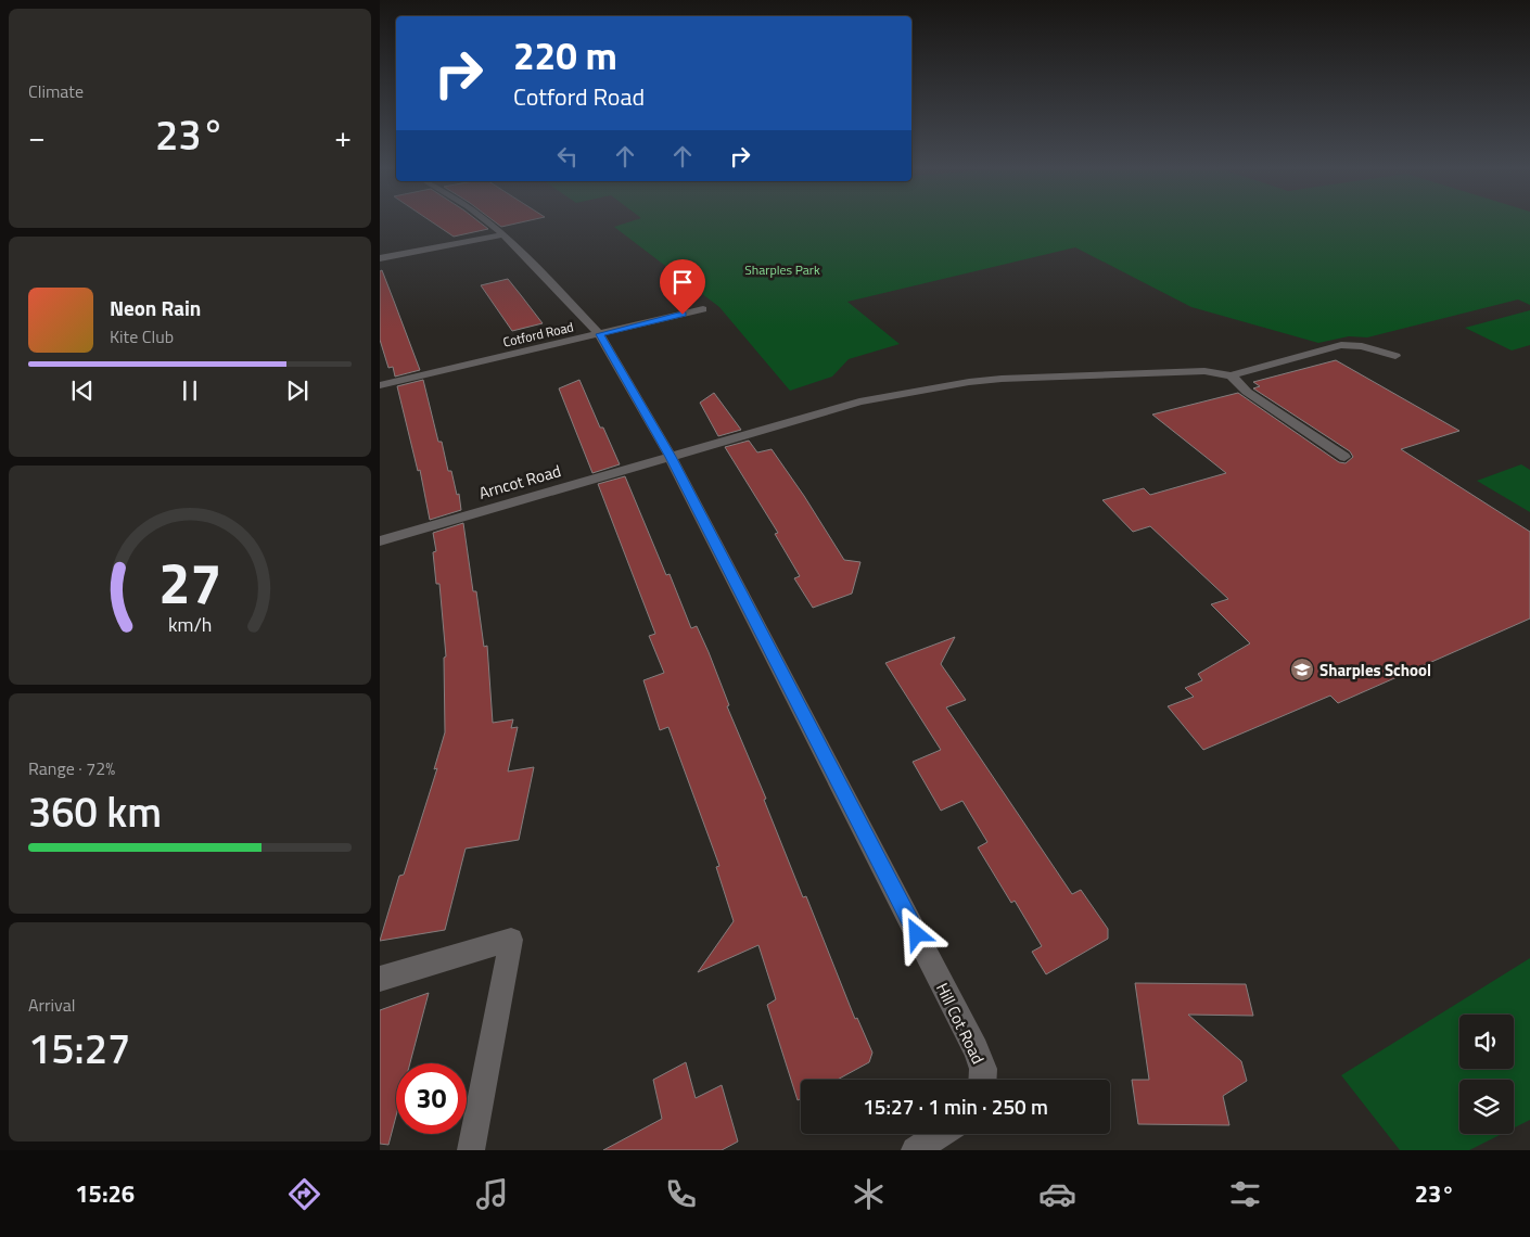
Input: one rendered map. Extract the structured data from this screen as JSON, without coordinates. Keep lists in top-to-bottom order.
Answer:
{
  "streets": {
    "street": ["Cotford Road", "Arncot Road", "Hill Cot Road"]
  },
  "crossings": [
    ["Cotford Road", "Hill Cot Road"],
    ["Arncot Road", "Hill Cot Road"]
  ],
  "parks": ["Sharples Park"],
  "places": {
    "school or university": ["Sharples School"]
  },
  "page": {
    "tile": [
      "Climate",
      ["Range · 72%", "360 km"],
      ["Arrival", "15:27"]
    ],
    "turn": ["220 m", "Cotford Road"],
    "heat": ["−", "23°", "+"],
    "song": ["Neon Rain", "Kite Club"],
    "limit": "30",
    "trip": "15:27 · 1 min · 250 m",
    "tabs": ["15:26", "23°"],
    "gauge": ["27", "km/h"]
  }
}
